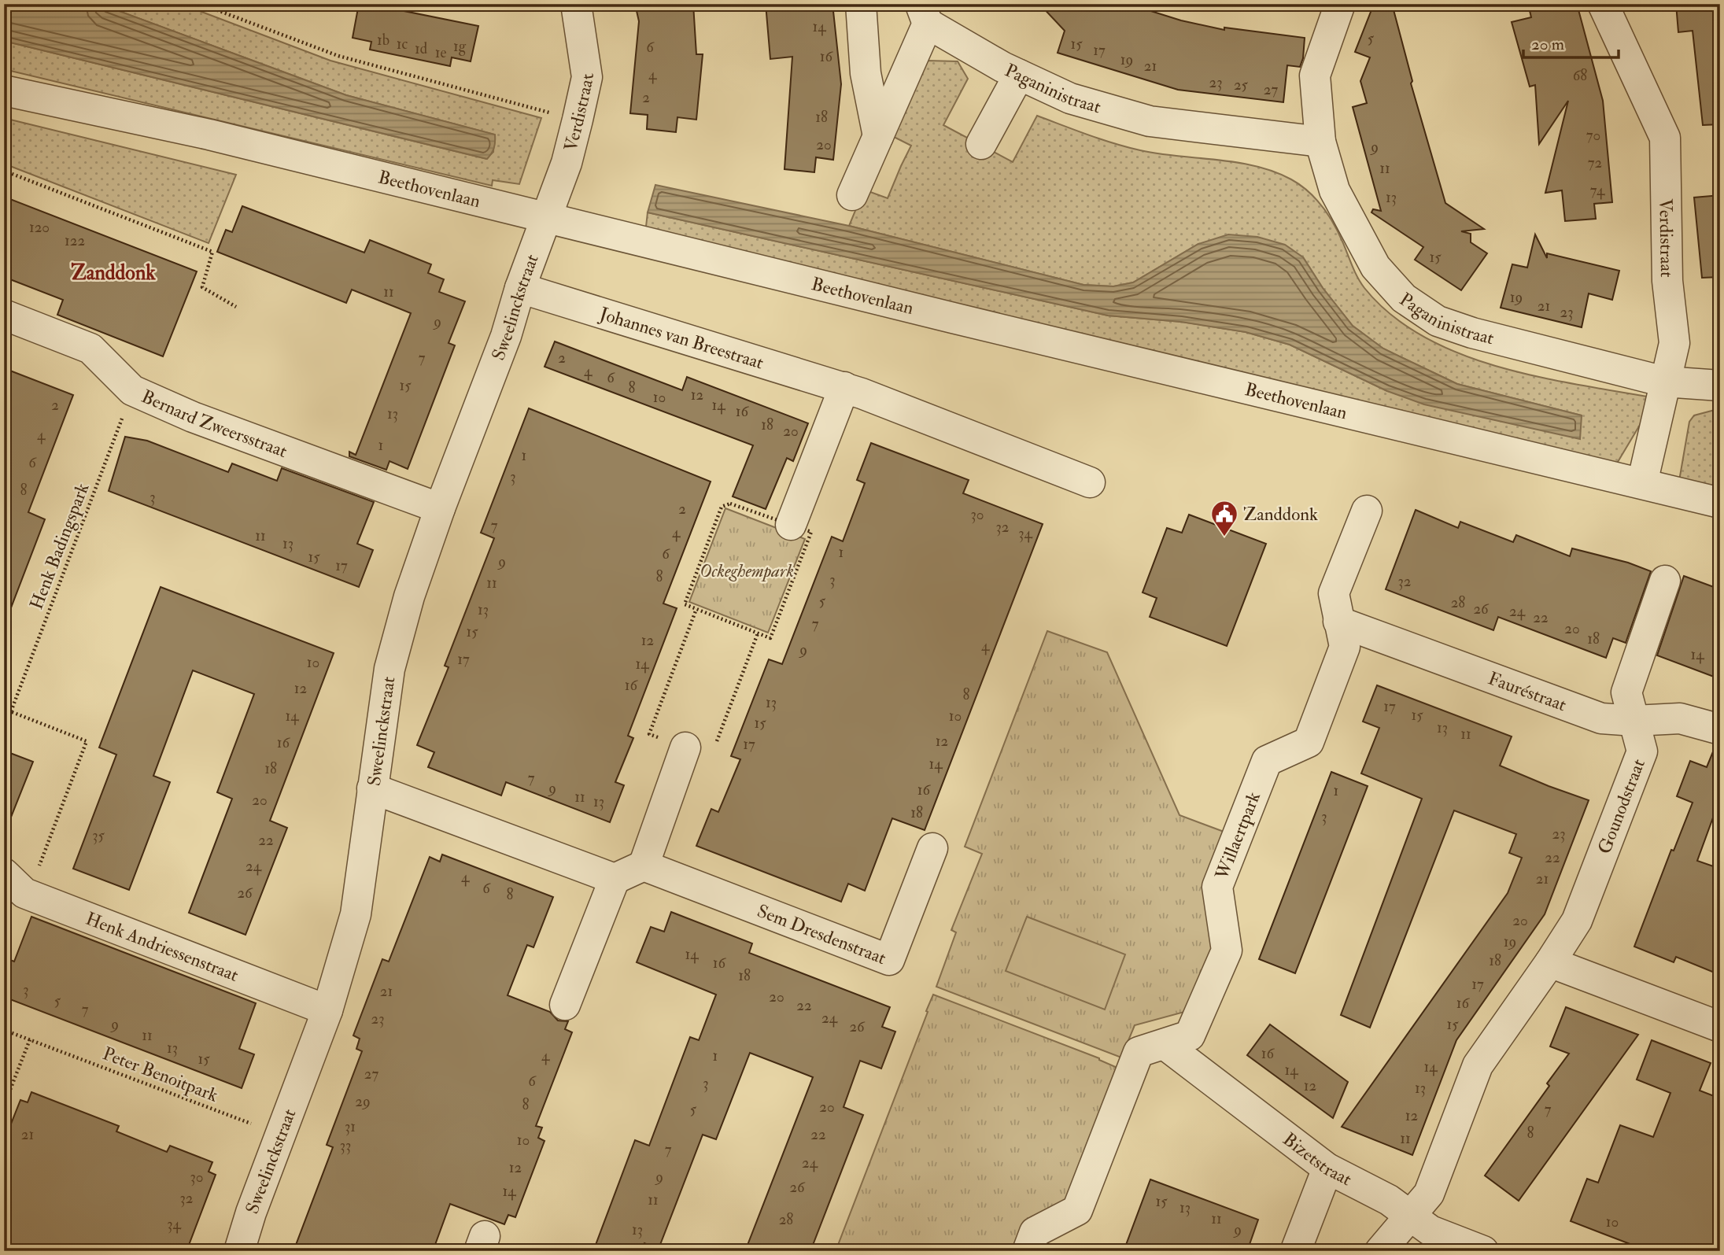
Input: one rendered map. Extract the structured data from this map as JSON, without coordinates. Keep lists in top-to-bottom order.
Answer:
{
  "streets": {
    "street": [
      "Paganinistraat",
      "Verdistraat",
      "Beethovenlaan",
      "Sweelinckstraat",
      "Johannes van Breestraat",
      "Bernard Zweersstraat",
      "Fauréstraat",
      "Gounodstraat",
      "Willaertpark",
      "Sem Dresdenstraat",
      "Henk Andriessenstraat",
      "Bizetstraat"
    ],
    "path": ["Henk Badingspark", "Peter Benoitpark"]
  },
  "crossings": [
    ["Paganinistraat", "Verdistraat"],
    ["Verdistraat", "Beethovenlaan"],
    ["Verdistraat", "Sweelinckstraat"],
    ["Beethovenlaan", "Sweelinckstraat"],
    ["Sweelinckstraat", "Johannes van Breestraat"],
    ["Sweelinckstraat", "Bernard Zweersstraat"],
    ["Sweelinckstraat", "Henk Andriessenstraat"],
    ["Sweelinckstraat", "Peter Benoitpark"],
    ["Bernard Zweersstraat", "Henk Badingspark"],
    ["Fauréstraat", "Gounodstraat"],
    ["Fauréstraat", "Willaertpark"],
    ["Gounodstraat", "Bizetstraat"],
    ["Willaertpark", "Bizetstraat"]
  ],
  "districts": ["Zanddonk"],
  "parks": ["Ockeghempark"],
  "places": {
    "public building": ["Zanddonk"]
  },
  "house_numbers": [
    "14",
    "5",
    "1b",
    "1c",
    "15",
    "1g",
    "6",
    "1d",
    "17",
    "1e",
    "16",
    "19",
    "21",
    "4",
    "68",
    "23",
    "25",
    "27",
    "2",
    "18",
    "70",
    "20",
    "9",
    "72",
    "11",
    "74",
    "13",
    "120",
    "122",
    "15",
    "11",
    "19",
    "21",
    "23",
    "9",
    "7",
    "2",
    "4",
    "6",
    "15",
    "8",
    "12",
    "10",
    "2",
    "14",
    "16",
    "13",
    "18",
    "20",
    "4",
    "1",
    "1",
    "6",
    "3",
    "8",
    "3",
    "2",
    "30",
    "7",
    "32",
    "4",
    "34",
    "11",
    "13",
    "1",
    "6",
    "15",
    "9",
    "17",
    "8",
    "3",
    "32",
    "11",
    "5",
    "28",
    "26",
    "13",
    "24",
    "22",
    "7",
    "20",
    "15",
    "18",
    "12",
    "4",
    "9",
    "14",
    "17",
    "10",
    "14",
    "16",
    "12",
    "8",
    "13",
    "17",
    "15",
    "14",
    "10",
    "15",
    "13",
    "11",
    "12",
    "16",
    "17",
    "14",
    "18",
    "7",
    "9",
    "16",
    "1",
    "11",
    "20",
    "13",
    "18",
    "3",
    "23",
    "35",
    "22",
    "22",
    "24",
    "4",
    "21",
    "6",
    "26",
    "8",
    "20",
    "19",
    "14",
    "18",
    "16",
    "18",
    "17",
    "3",
    "21",
    "20",
    "5",
    "16",
    "22",
    "7",
    "24",
    "23",
    "9",
    "15",
    "26",
    "11",
    "13",
    "16",
    "4",
    "1",
    "15",
    "14",
    "14",
    "27",
    "6",
    "3",
    "12",
    "13",
    "29",
    "8",
    "20",
    "5",
    "7",
    "12",
    "31",
    "8",
    "21",
    "22",
    "11",
    "10",
    "33",
    "7",
    "24",
    "12",
    "30",
    "9",
    "26",
    "14",
    "32",
    "11",
    "15",
    "13",
    "11",
    "28",
    "10",
    "34",
    "13",
    "9"
  ],
  "scale_bar": "20 m"
}
